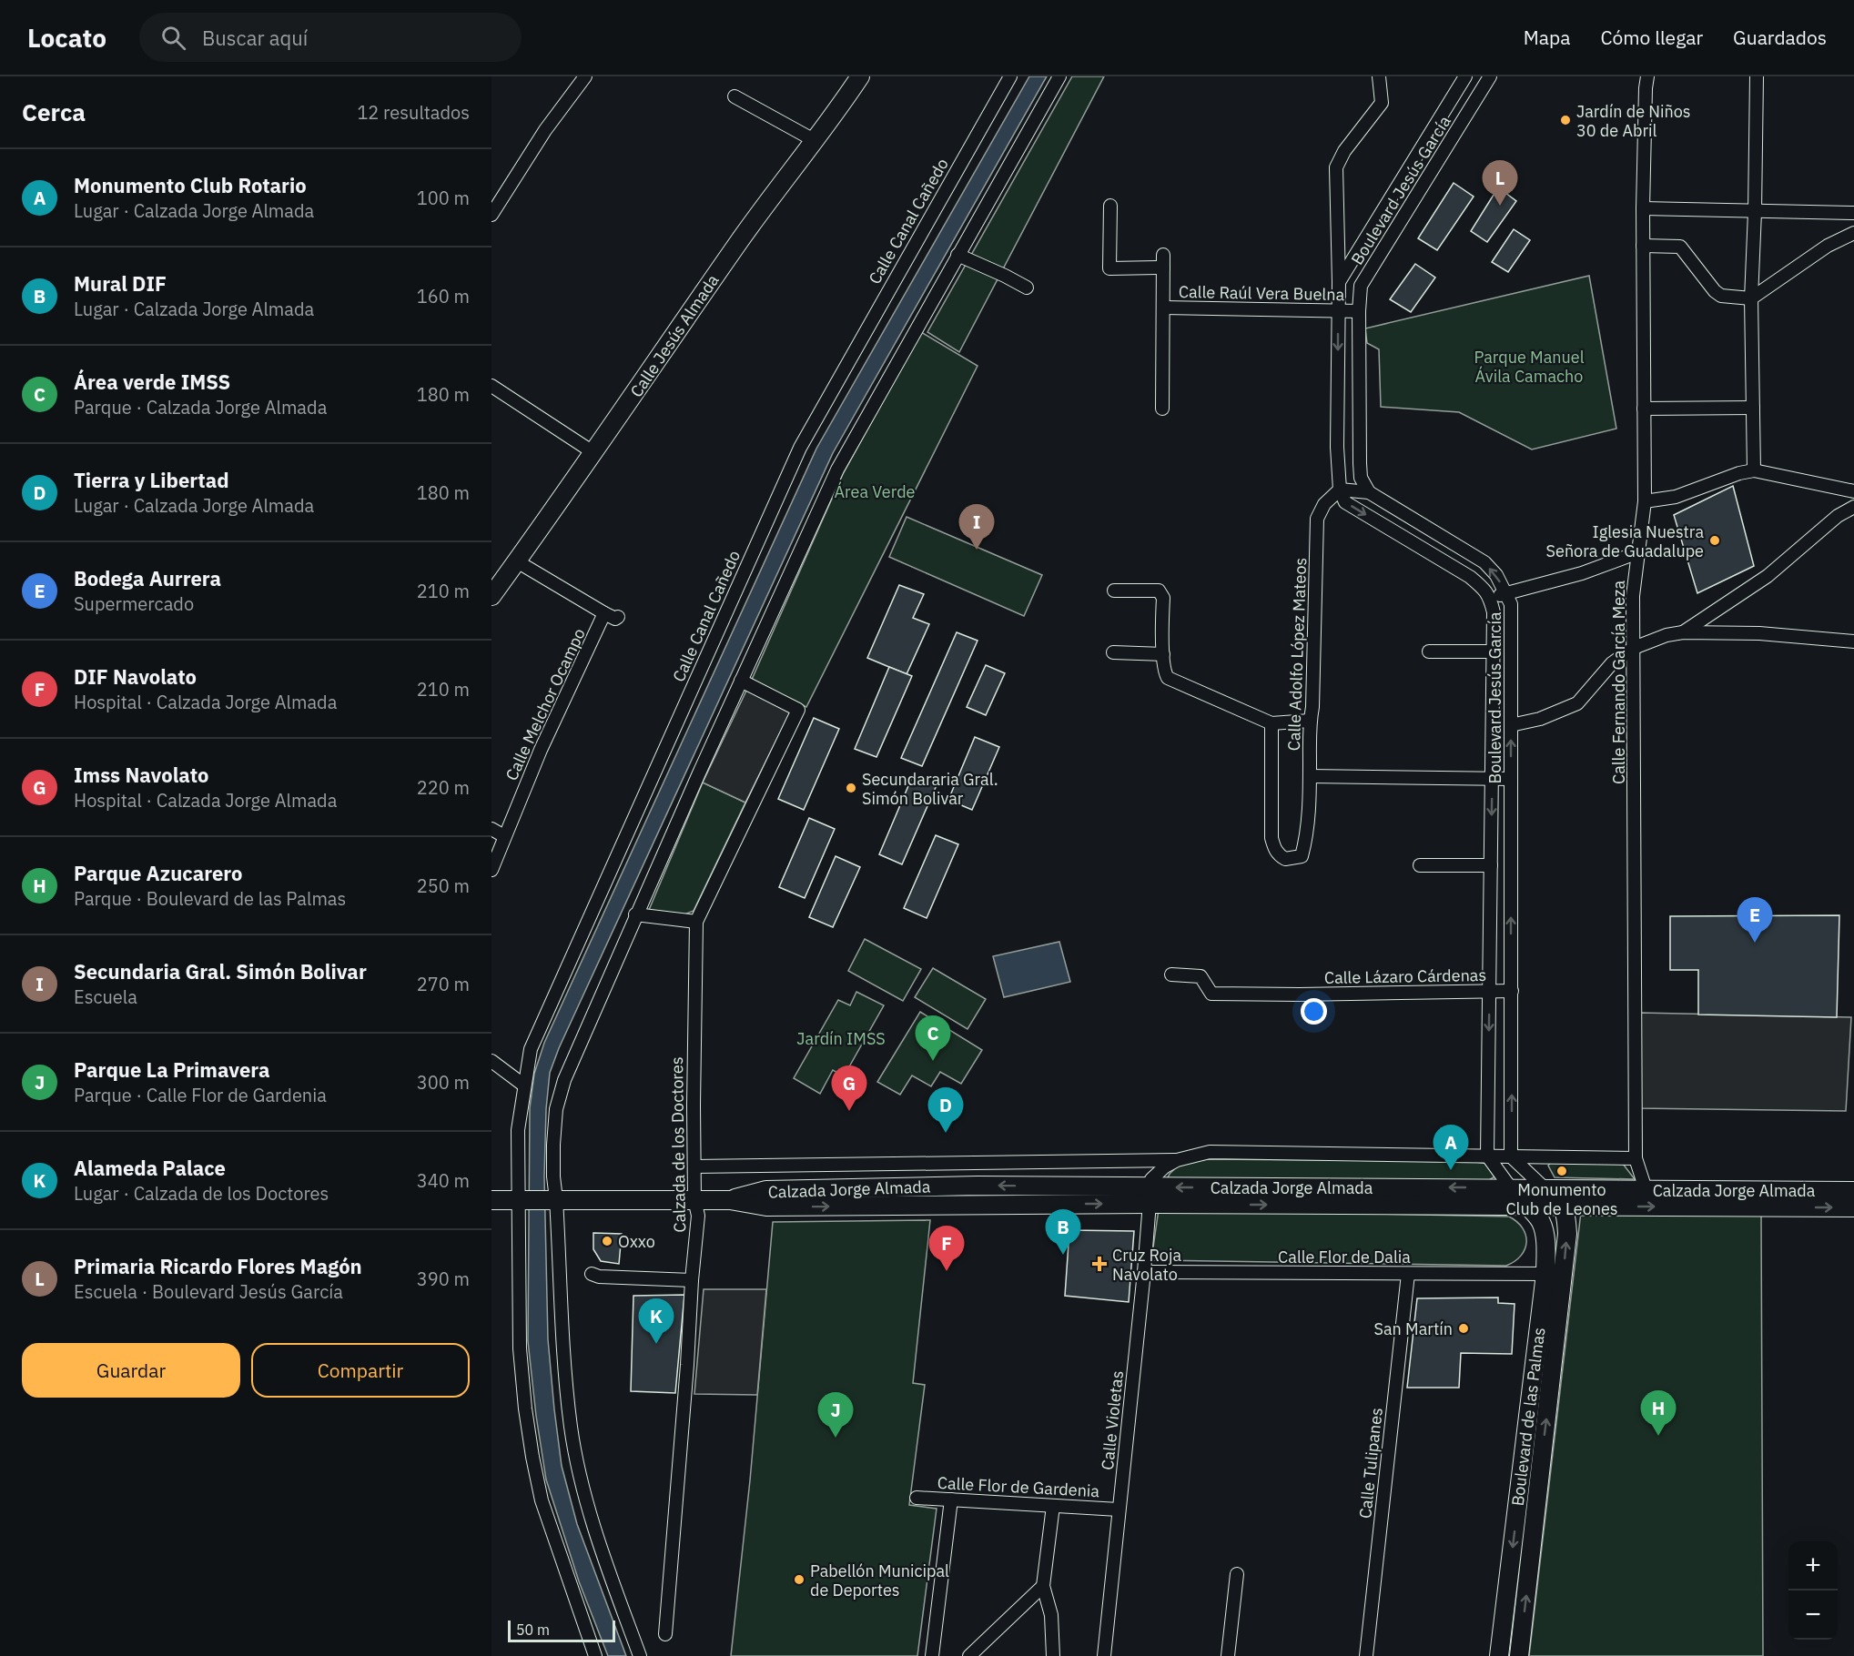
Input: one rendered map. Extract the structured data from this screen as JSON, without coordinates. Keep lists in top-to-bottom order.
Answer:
{
  "streets": {
    "street": [
      "Boulevard Jesús García",
      "Calle Canal Cañedo",
      "Calle Raúl Vera Buelna",
      "Calle Jesús Almada",
      "Calle Adolfo López Mateos",
      "Calle Fernando García Meza",
      "Calle Melchor Ocampo",
      "Calle Lázaro Cárdenas",
      "Calzada de los Doctores",
      "Calzada Jorge Almada",
      "Calle Flor de Dalia",
      "Boulevard de las Palmas",
      "Calle Violetas",
      "Calle Tulipanes",
      "Calle Flor de Gardenia"
    ]
  },
  "crossings": [
    ["Boulevard Jesús García", "Calle Raúl Vera Buelna"],
    ["Boulevard Jesús García", "Calle Adolfo López Mateos"],
    ["Boulevard Jesús García", "Calle Lázaro Cárdenas"],
    ["Calle Canal Cañedo", "Calzada Jorge Almada"],
    ["Calle Fernando García Meza", "Calzada Jorge Almada"],
    ["Calzada de los Doctores", "Calzada Jorge Almada"],
    ["Calzada Jorge Almada", "Boulevard de las Palmas"],
    ["Calzada Jorge Almada", "Calle Violetas"],
    ["Calle Flor de Dalia", "Boulevard de las Palmas"],
    ["Calle Flor de Dalia", "Calle Violetas"],
    ["Calle Flor de Dalia", "Calle Tulipanes"],
    ["Calle Violetas", "Calle Flor de Gardenia"]
  ],
  "parks": ["Parque Manuel Ávila Camacho", "Área Verde", "Jardín IMSS"],
  "places": {
    "other": [
      "Jardín de Niños 30 de Abril",
      "Iglesia Nuestra Señora de Guadalupe",
      "Secundararia Gral. Simón Bolivar",
      "Monumento Club de Leones",
      "Oxxo",
      "San Martín",
      "Pabellón Municipal de Deportes"
    ],
    "health": ["Cruz Roja Navolato"]
  },
  "scale_bar": "50 m",
  "page": {
    "header": "Locato",
    "search": "Buscar aquí",
    "nav": ["Mapa", "Cómo llegar", "Guardados"],
    "heading": ["Cerca", "12 resultados"],
    "list": [
      {
        "mark": "A",
        "name": "Monumento Club Rotario",
        "note": "Lugar · Calzada Jorge Almada",
        "value": "100 m"
      },
      {
        "mark": "B",
        "name": "Mural DIF",
        "note": "Lugar · Calzada Jorge Almada",
        "value": "160 m"
      },
      {
        "mark": "C",
        "name": "Área verde IMSS",
        "note": "Parque · Calzada Jorge Almada",
        "value": "180 m"
      },
      {
        "mark": "D",
        "name": "Tierra y Libertad",
        "note": "Lugar · Calzada Jorge Almada",
        "value": "180 m"
      },
      {
        "mark": "E",
        "name": "Bodega Aurrera",
        "note": "Supermercado",
        "value": "210 m"
      },
      {
        "mark": "F",
        "name": "DIF Navolato",
        "note": "Hospital · Calzada Jorge Almada",
        "value": "210 m"
      },
      {
        "mark": "G",
        "name": "Imss Navolato",
        "note": "Hospital · Calzada Jorge Almada",
        "value": "220 m"
      },
      {
        "mark": "H",
        "name": "Parque Azucarero",
        "note": "Parque · Boulevard de las Palmas",
        "value": "250 m"
      },
      {
        "mark": "I",
        "name": "Secundaria Gral. Simón Bolivar",
        "note": "Escuela",
        "value": "270 m"
      },
      {
        "mark": "J",
        "name": "Parque La Primavera",
        "note": "Parque · Calle Flor de Gardenia",
        "value": "300 m"
      },
      {
        "mark": "K",
        "name": "Alameda Palace",
        "note": "Lugar · Calzada de los Doctores",
        "value": "340 m"
      },
      {
        "mark": "L",
        "name": "Primaria Ricardo Flores Magón",
        "note": "Escuela · Boulevard Jesús García",
        "value": "390 m"
      }
    ],
    "pins": [
      "L",
      "I",
      "E",
      "C",
      "G",
      "D",
      "A",
      "B",
      "F",
      "K",
      "H",
      "J"
    ],
    "buttons": ["Guardar", "Compartir"],
    "map_buttons": ["+", "−"],
    "scale": "50 m"
  }
}
